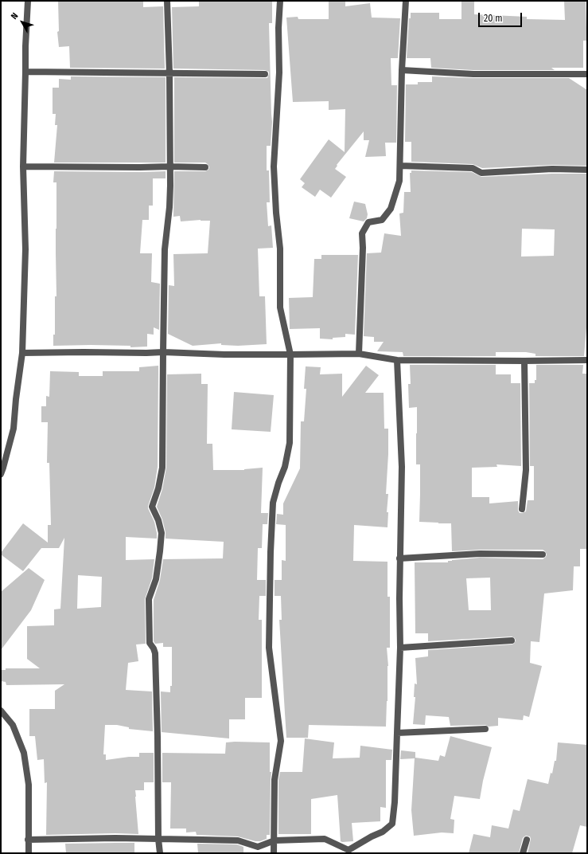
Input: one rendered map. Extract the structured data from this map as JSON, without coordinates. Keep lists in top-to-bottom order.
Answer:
{
  "scale_bar": "20 m",
  "north": "top left"
}
